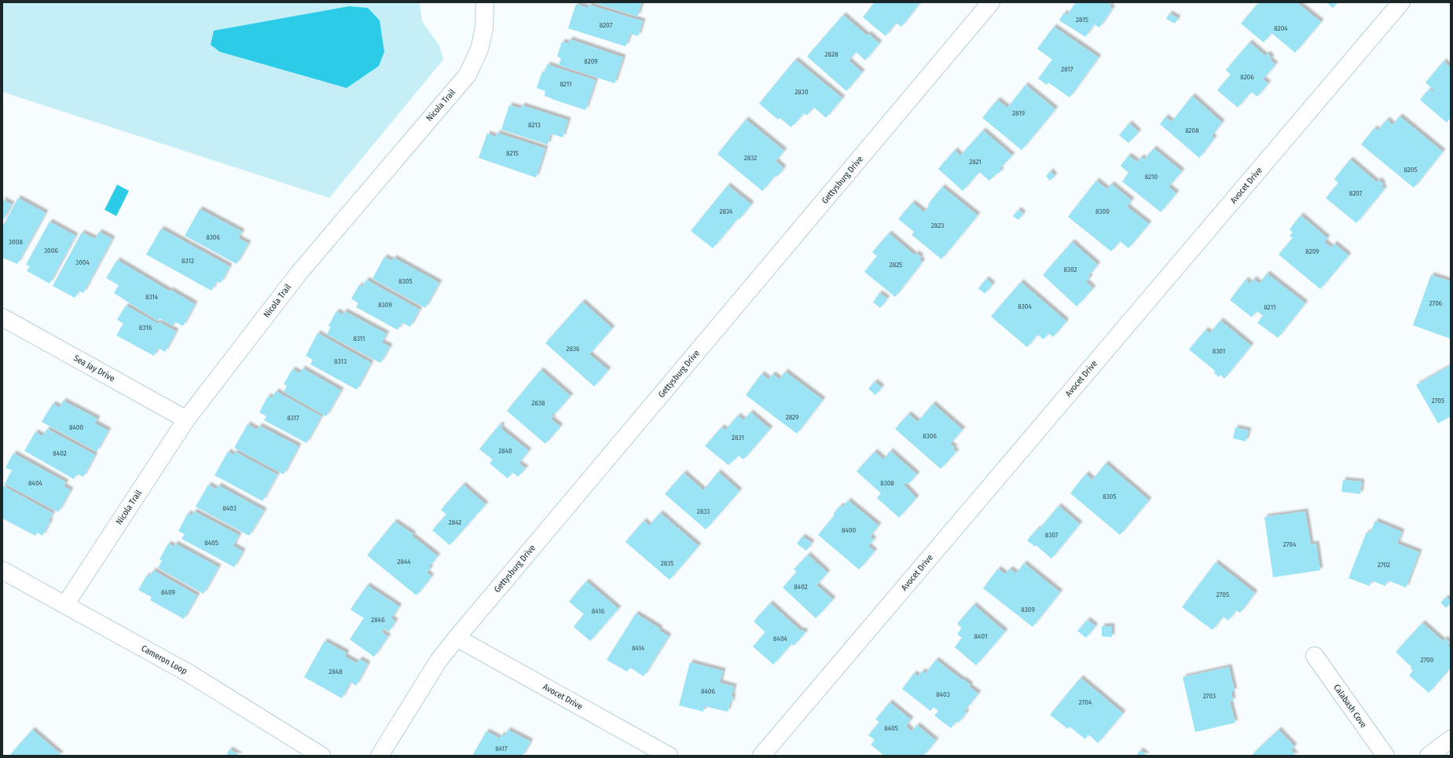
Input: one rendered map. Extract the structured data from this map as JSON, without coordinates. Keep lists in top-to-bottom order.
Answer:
{
  "streets": {
    "street": [
      "Nicola Trail",
      "Gettysburg Drive",
      "Avocet Drive",
      "Sea Jay Drive",
      "Cameron Loop",
      "Calabash Cove"
    ]
  },
  "crossings": [
    ["Nicola Trail", "Sea Jay Drive"],
    ["Nicola Trail", "Cameron Loop"],
    ["Gettysburg Drive", "Avocet Drive"]
  ],
  "house_numbers": [
    "2815",
    "8207",
    "8204",
    "2828",
    "8209",
    "2817",
    "8206",
    "8211",
    "2830",
    "2819",
    "8213",
    "8208",
    "8215",
    "2832",
    "2821",
    "8205",
    "8210",
    "8207",
    "2834",
    "8300",
    "2823",
    "8306",
    "3008",
    "3006",
    "8209",
    "8312",
    "3004",
    "2825",
    "8302",
    "8305",
    "8314",
    "2706",
    "8309",
    "8304",
    "8211",
    "8316",
    "8311",
    "2836",
    "8301",
    "8313",
    "2705",
    "2838",
    "2829",
    "8317",
    "8400",
    "8306",
    "2831",
    "2840",
    "8402",
    "8404",
    "8308",
    "8305",
    "8403",
    "2833",
    "2842",
    "8400",
    "8307",
    "8405",
    "2704",
    "2844",
    "2835",
    "2702",
    "8402",
    "8409",
    "2705",
    "8309",
    "8416",
    "2846",
    "8401",
    "8404",
    "8414",
    "2700",
    "2848",
    "8406",
    "8403",
    "2703",
    "2704",
    "8405",
    "8417"
  ]
}
